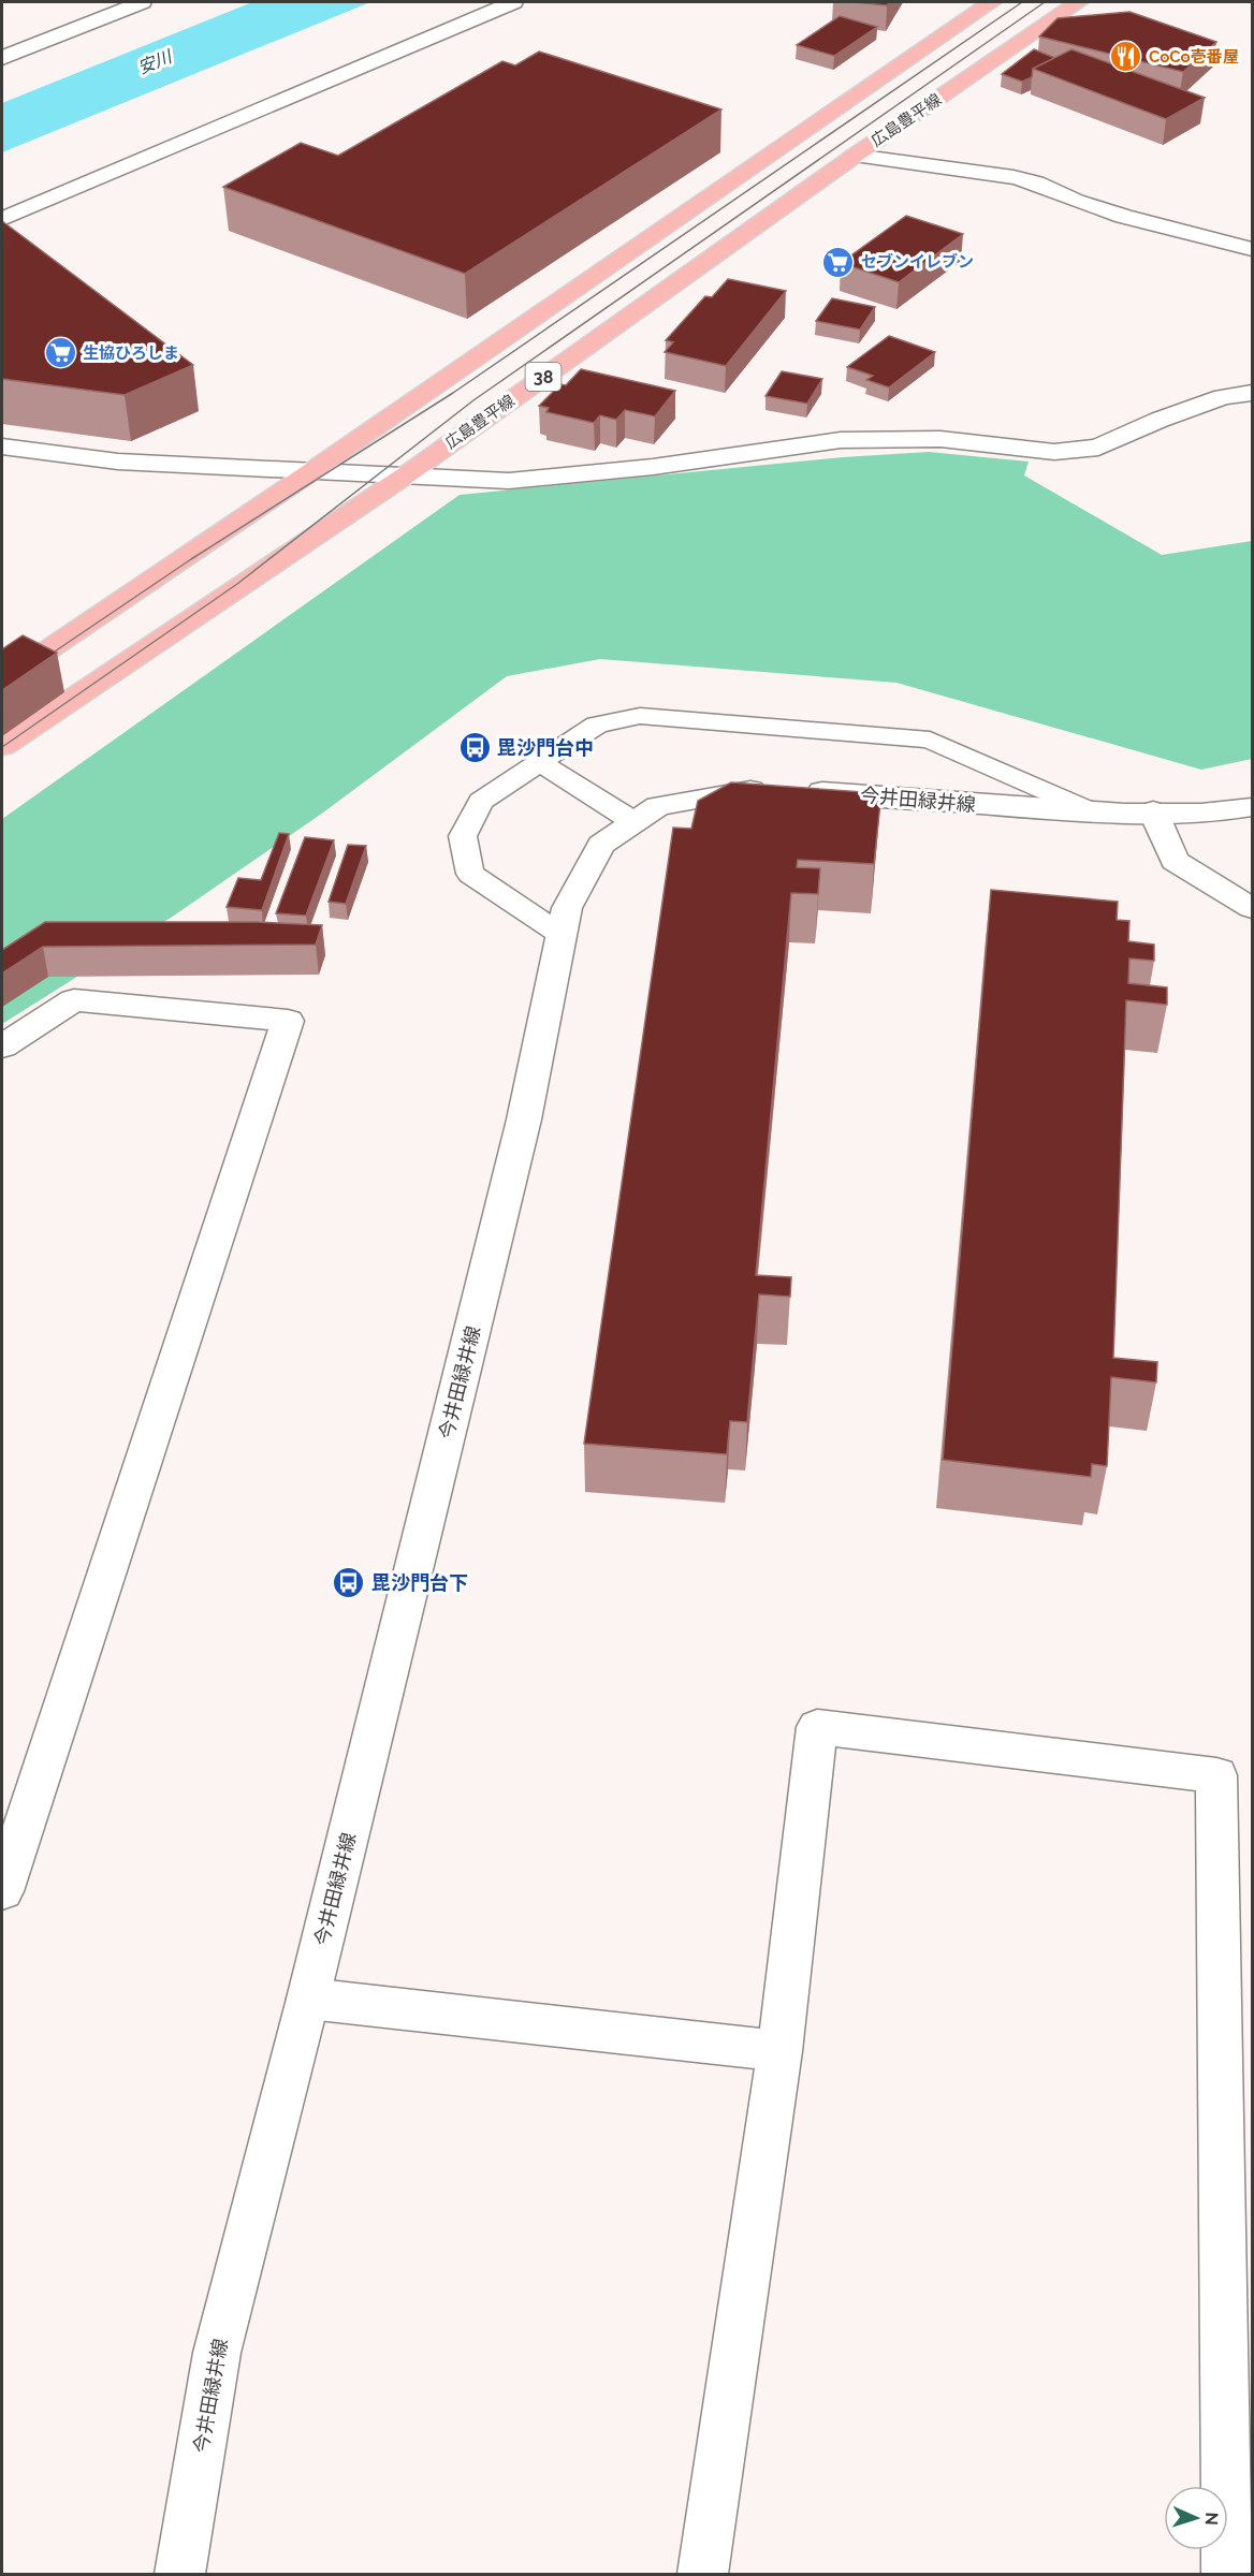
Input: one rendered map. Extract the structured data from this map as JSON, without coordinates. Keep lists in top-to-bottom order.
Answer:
{
  "streets": {
    "main road": ["広島豊平線", "38"],
    "street": ["今井田緑井線"]
  },
  "water": ["安川"],
  "places": {
    "restaurant": ["CoCo壱番屋"],
    "supermarket": ["セブンイレブン", "生協ひろしま"],
    "bus stop": ["毘沙門台中", "毘沙門台下"]
  },
  "north": "right"
}
